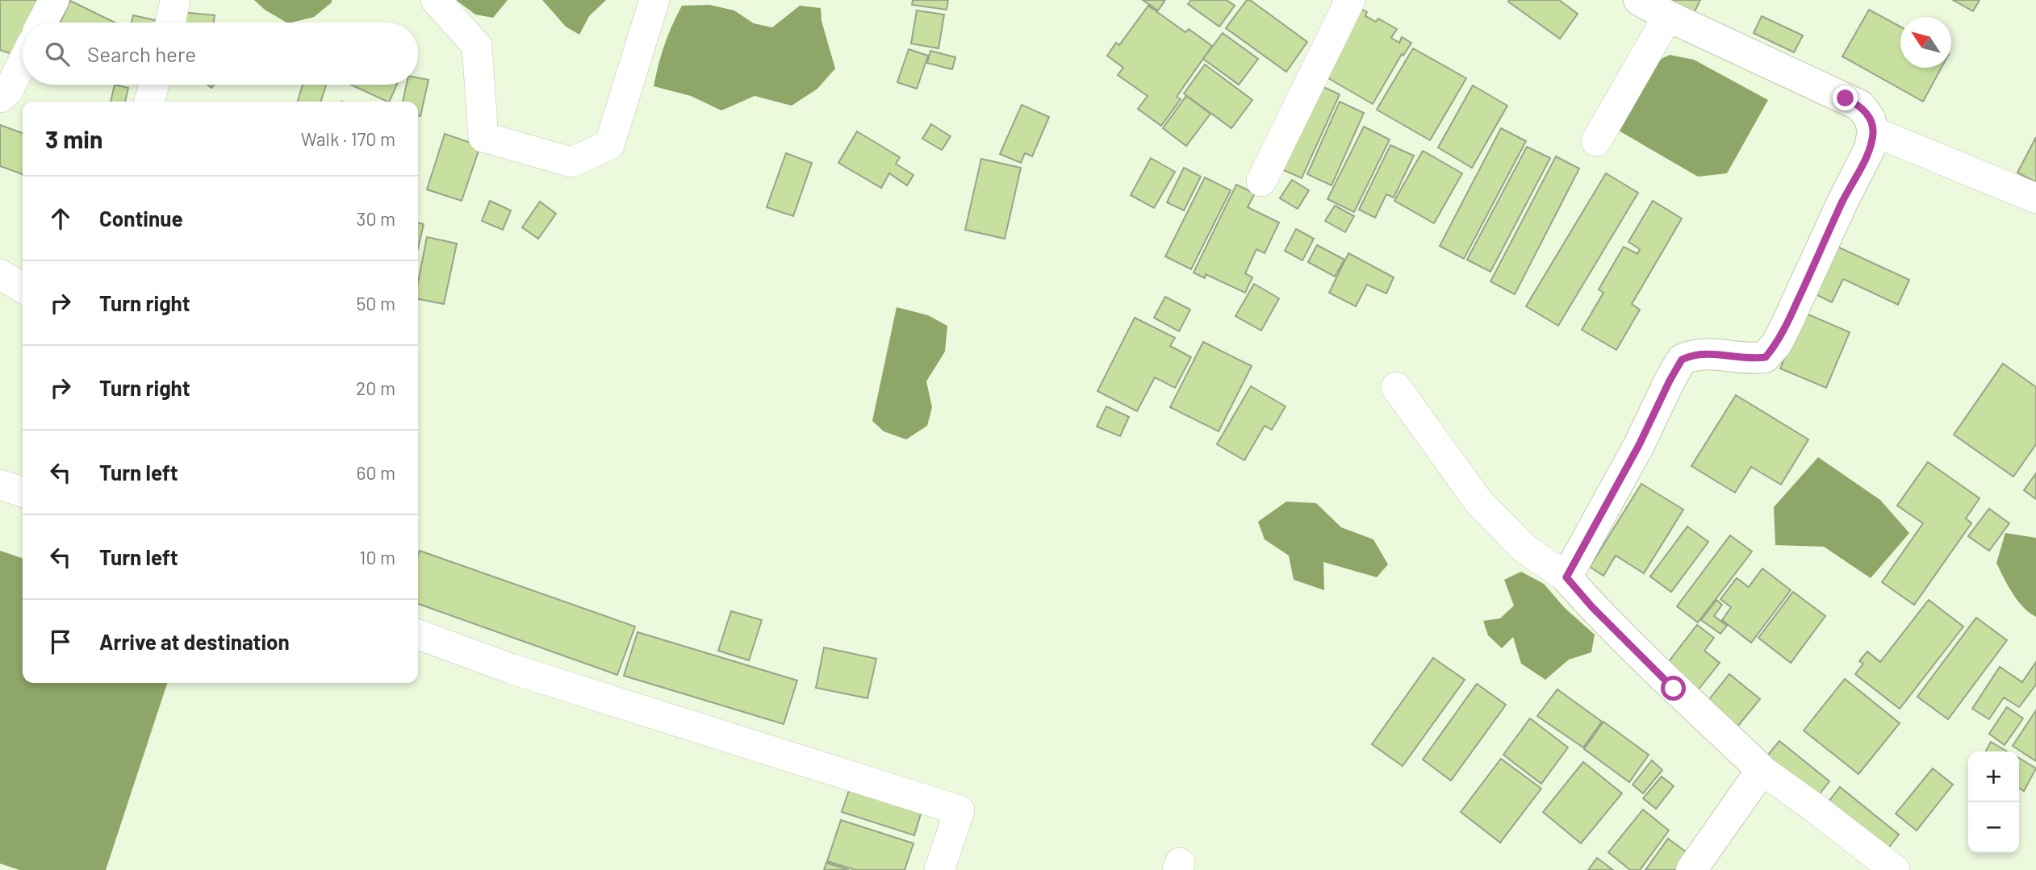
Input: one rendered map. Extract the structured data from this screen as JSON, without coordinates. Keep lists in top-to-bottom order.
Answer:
{
  "north": "top left",
  "page": {
    "search": "Search here",
    "heading": ["3 min", "Walk · 170 m"],
    "list": [
      ["Continue", "30 m"],
      ["Turn right", "50 m"],
      ["Turn right", "20 m"],
      ["Turn left", "60 m"],
      ["Turn left", "10 m"],
      "Arrive at destination"
    ],
    "map_buttons": ["+", "−"]
  }
}
